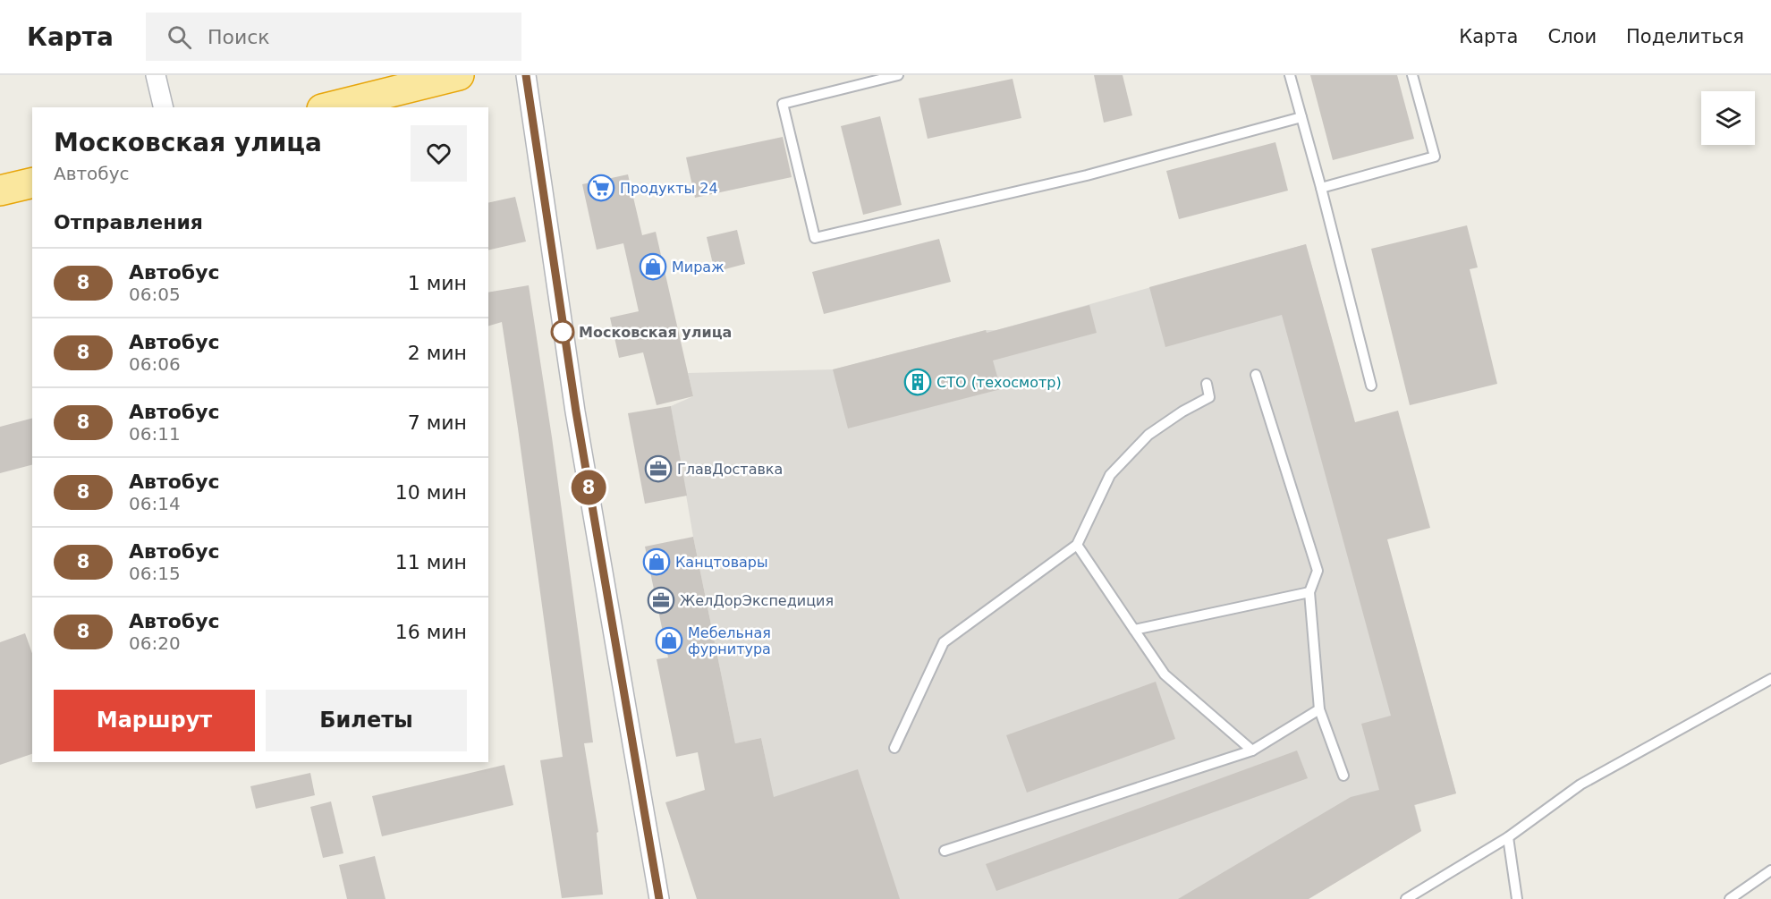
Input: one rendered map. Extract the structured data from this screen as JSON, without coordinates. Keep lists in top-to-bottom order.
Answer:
{
  "places": {
    "supermarket": ["Продукты 24"],
    "shop": ["Мираж", "Канцтовары", "Мебельная фурнитура"],
    "other": ["Московская улица"],
    "building": ["СТО (техосмотр)"],
    "office": ["ГлавДоставка", "ЖелДорЭкспедиция"]
  },
  "lines": ["bus line 8"],
  "page": {
    "header": "Карта",
    "search": "Поиск",
    "nav": ["Карта", "Слои", "Поделиться"],
    "on_map": "8",
    "heading": [
      ["Московская улица", "Автобус"],
      "Отправления"
    ],
    "list": [
      {
        "mark": "8",
        "name": "Автобус",
        "note": "06:05",
        "value": "1 мин"
      },
      {
        "mark": "8",
        "name": "Автобус",
        "note": "06:06",
        "value": "2 мин"
      },
      {
        "mark": "8",
        "name": "Автобус",
        "note": "06:11",
        "value": "7 мин"
      },
      {
        "mark": "8",
        "name": "Автобус",
        "note": "06:14",
        "value": "10 мин"
      },
      {
        "mark": "8",
        "name": "Автобус",
        "note": "06:15",
        "value": "11 мин"
      },
      {
        "mark": "8",
        "name": "Автобус",
        "note": "06:20",
        "value": "16 мин"
      }
    ],
    "buttons": ["Маршрут", "Билеты"]
  }
}
